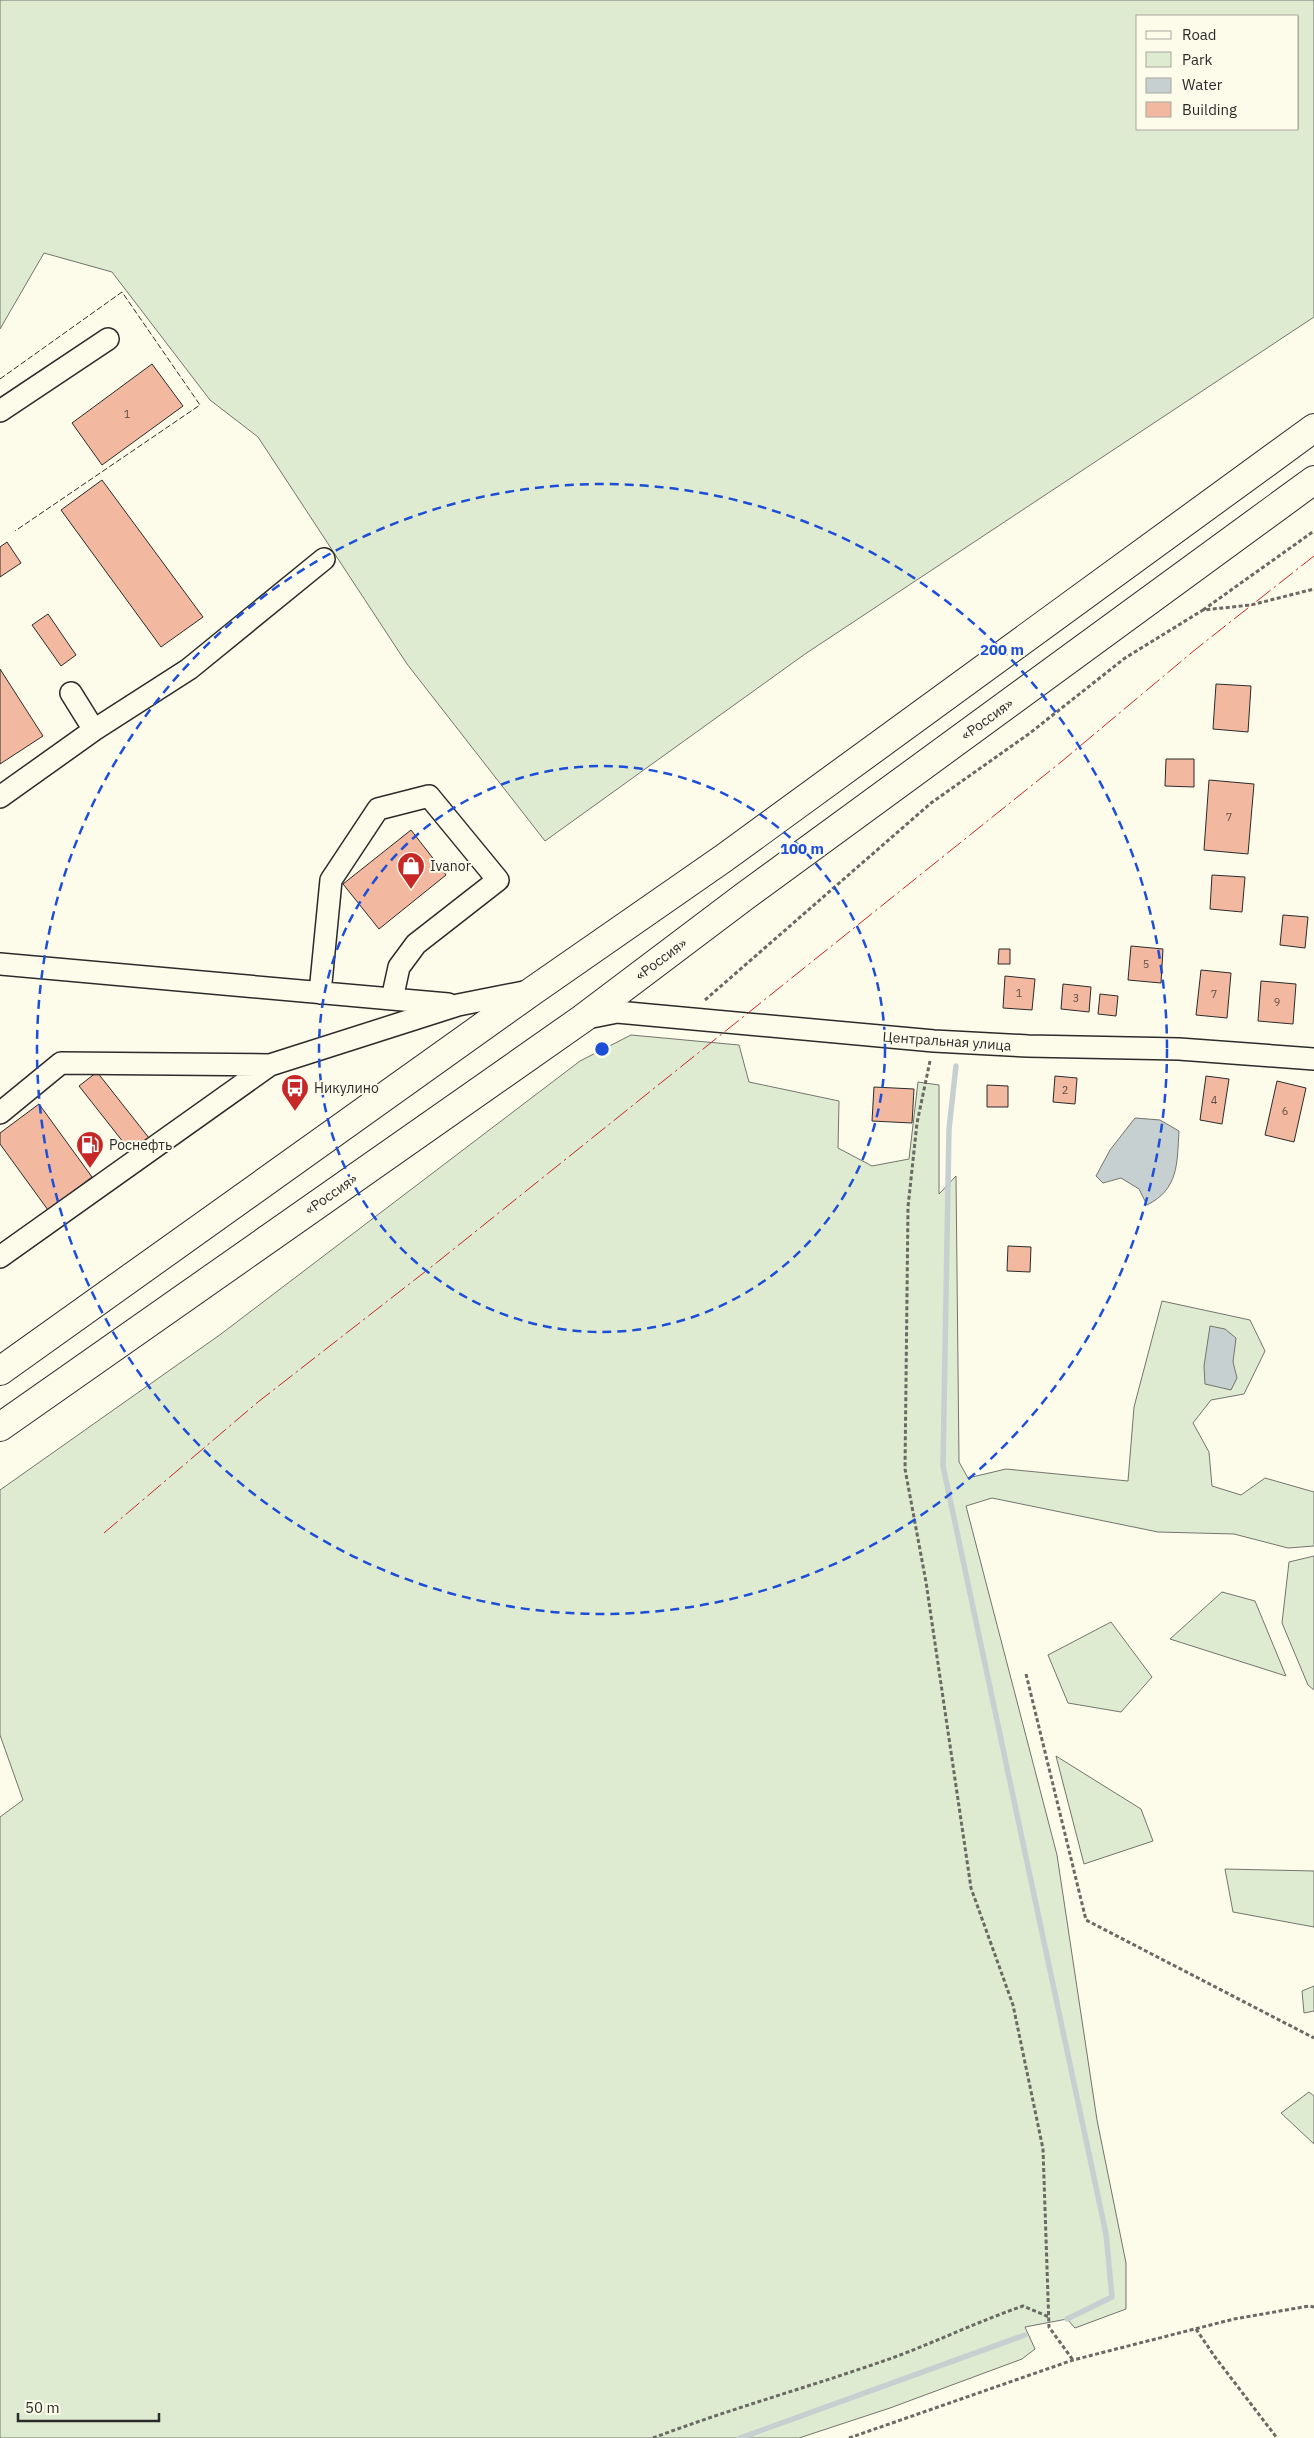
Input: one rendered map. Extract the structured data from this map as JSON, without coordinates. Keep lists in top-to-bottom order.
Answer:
{
  "streets": {
    "highway": ["«Россия»"],
    "street": ["Центральная улица"]
  },
  "crossings": [
    ["«Россия»", "Центральная улица"]
  ],
  "places": {
    "shop": ["Ivanor"],
    "bus stop": ["Никулино"],
    "fuel station": ["Роснефть"]
  },
  "house_numbers": [
    "1",
    "7",
    "5",
    "1",
    "7",
    "3",
    "9",
    "2",
    "4",
    "6"
  ],
  "legend": [
    "Road",
    "Park",
    "Water",
    "Building"
  ],
  "scale_bar": "50 m",
  "rings": ["200 m", "100 m"]
}
